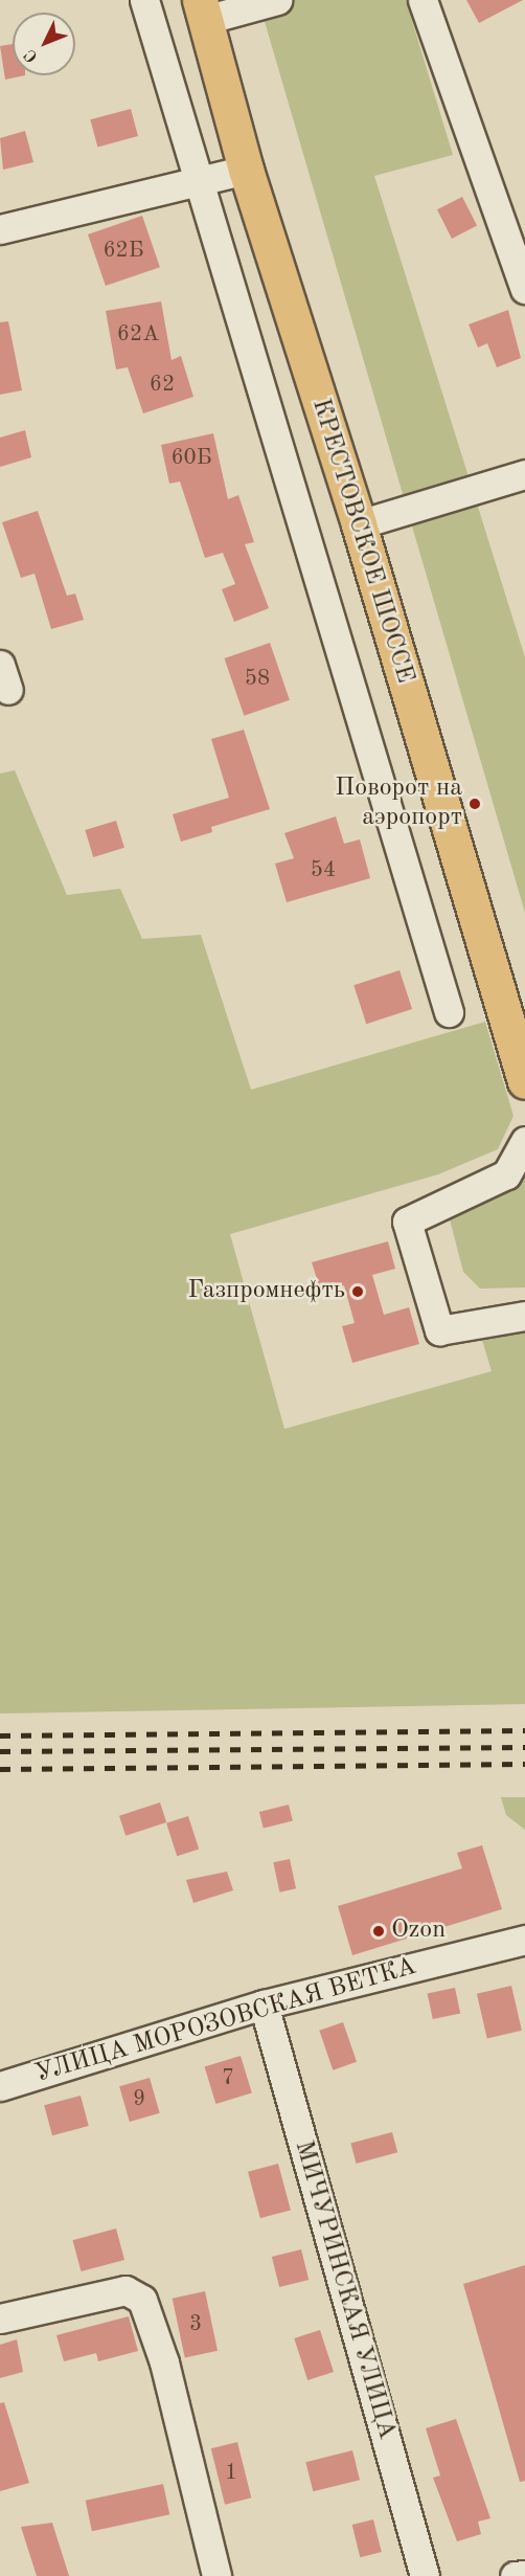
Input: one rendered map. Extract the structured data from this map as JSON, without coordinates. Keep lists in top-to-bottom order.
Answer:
{
  "streets": {
    "main road": ["КРЕСТОВСКОЕ ШОССЕ"],
    "street": ["УЛИЦА МОРОЗОВСКАЯ ВЕТКА", "МИЧУРИНСКАЯ УЛИЦА"]
  },
  "crossings": [
    ["УЛИЦА МОРОЗОВСКАЯ ВЕТКА", "МИЧУРИНСКАЯ УЛИЦА"]
  ],
  "places": ["Поворот на аэропорт", "Газпромнефть", "Ozon"],
  "house_numbers": [
    "62Б",
    "62А",
    "62",
    "60Б",
    "58",
    "54",
    "7",
    "9",
    "3",
    "1"
  ],
  "north": "bottom left"
}
